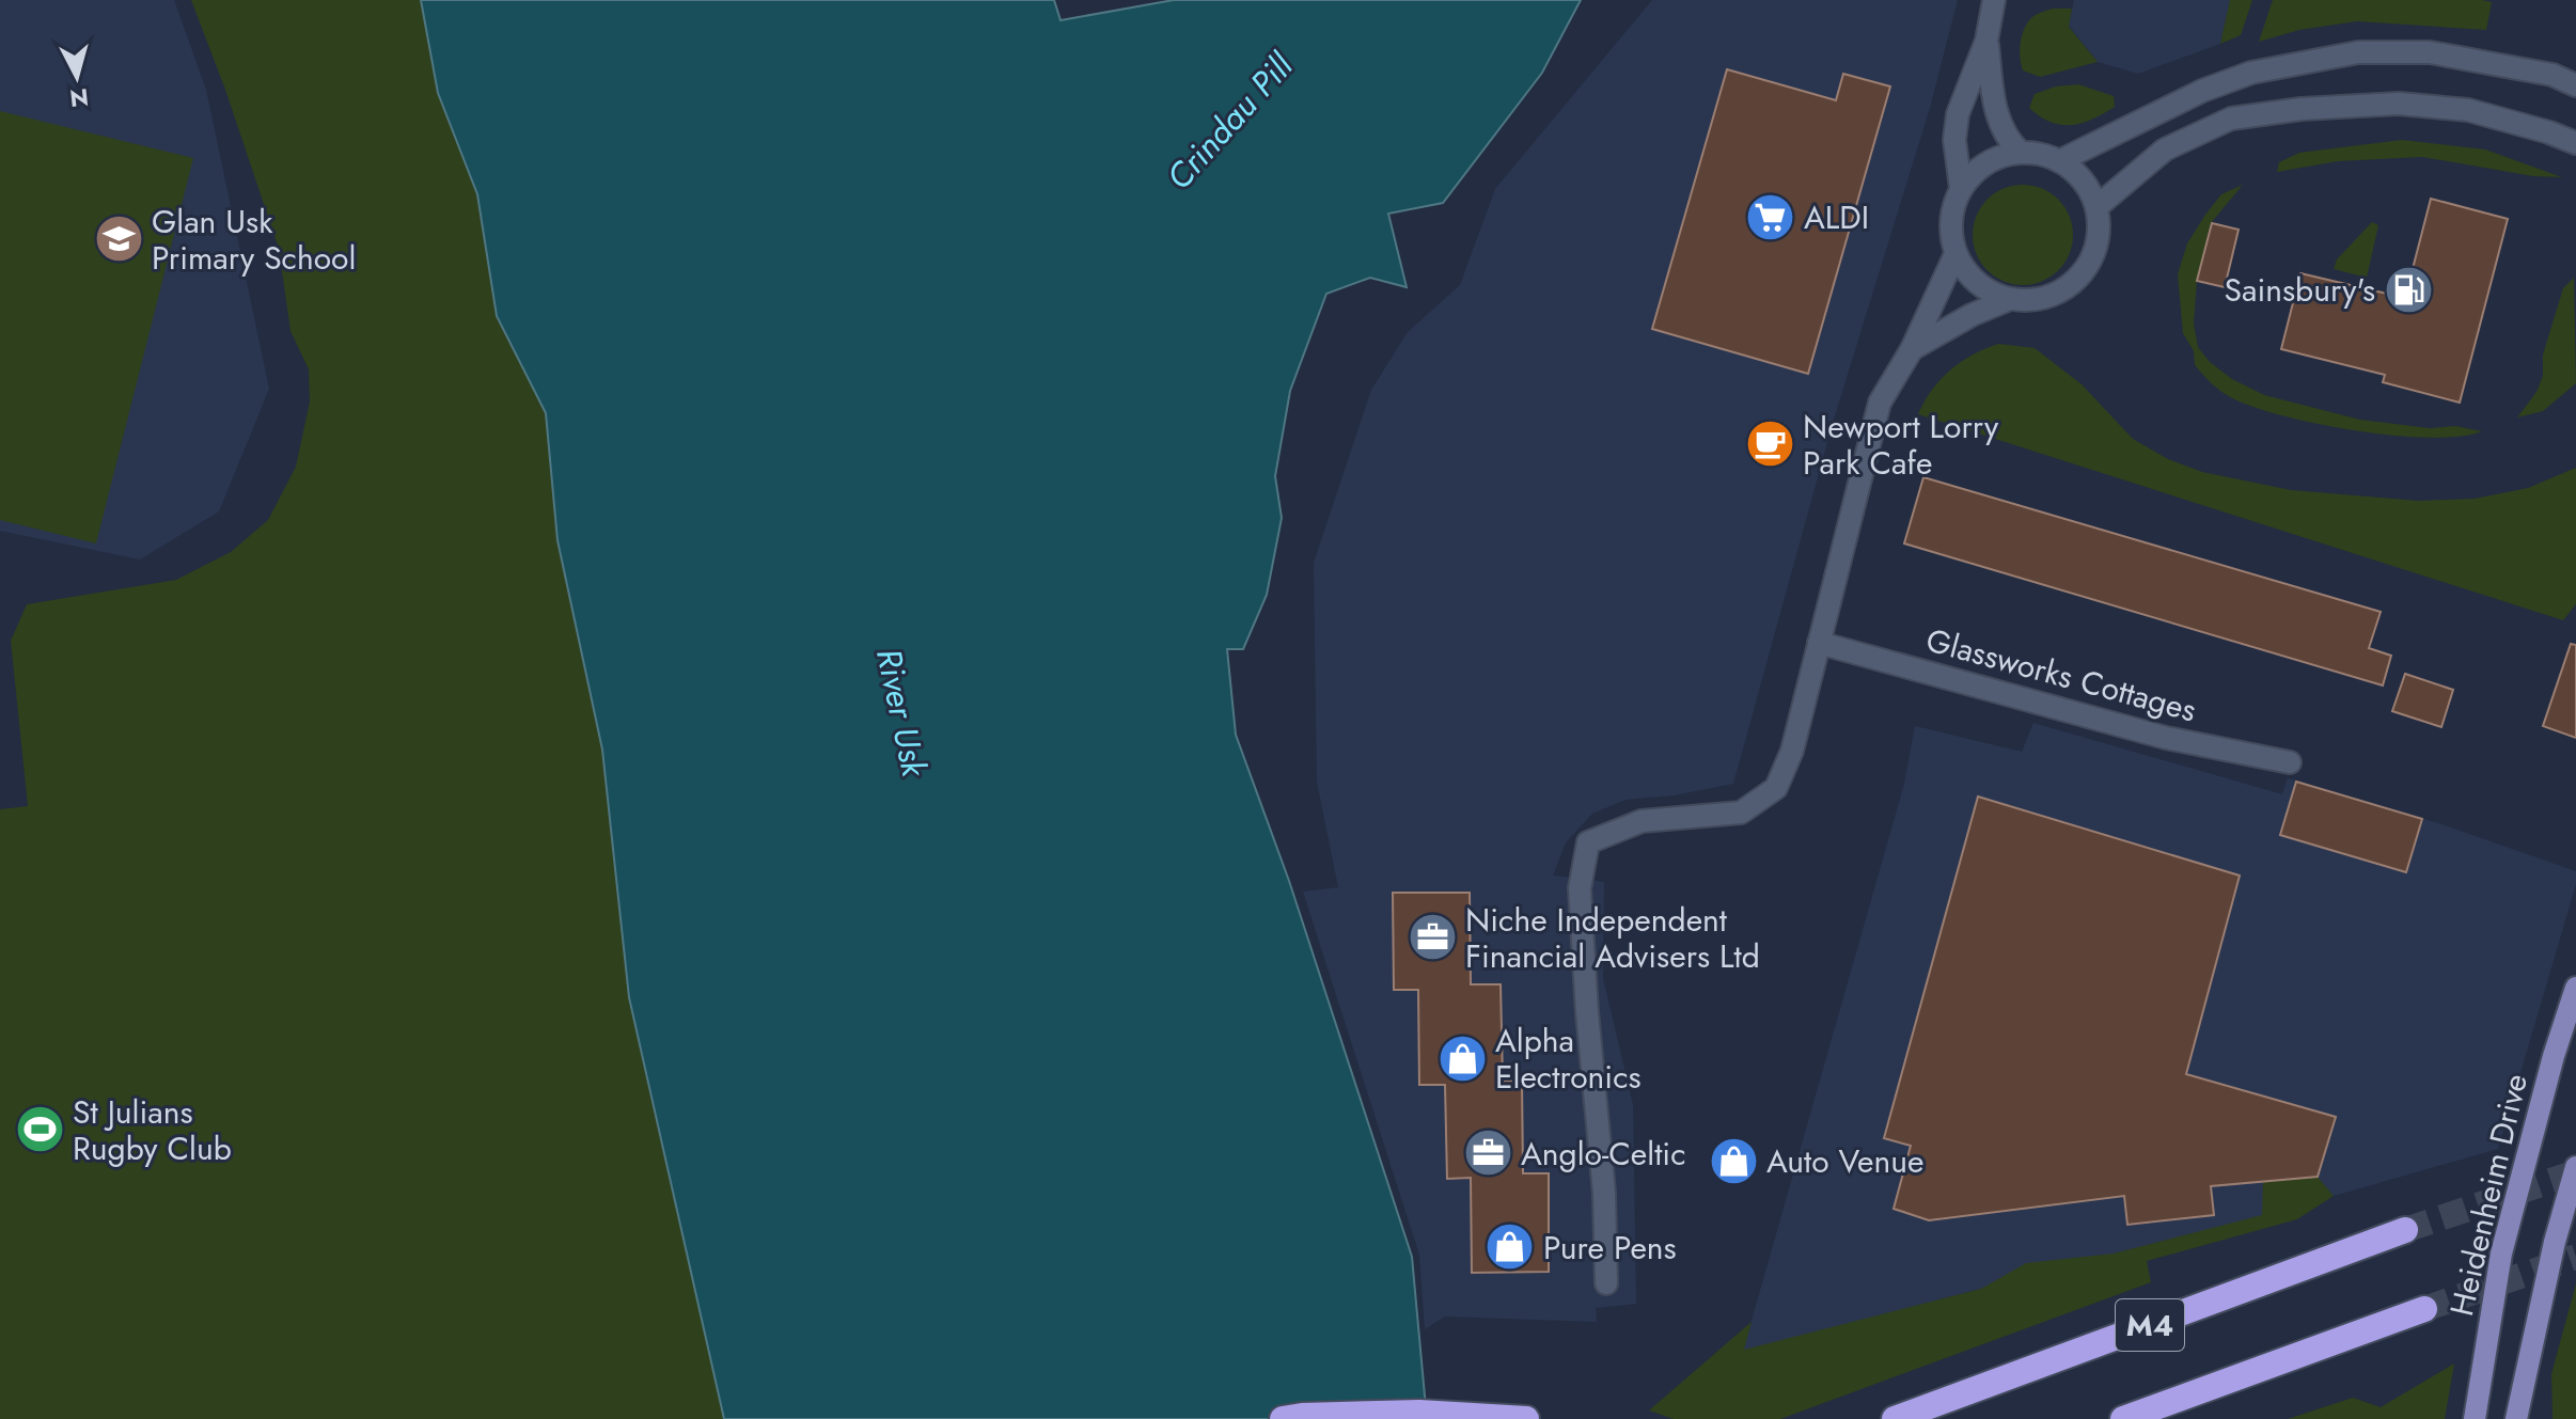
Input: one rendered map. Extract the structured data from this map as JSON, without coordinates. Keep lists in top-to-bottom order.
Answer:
{
  "streets": {
    "highway": ["M4"],
    "main road": ["Heidenheim Drive"],
    "street": ["Glassworks Cottages"]
  },
  "water": ["Crindau Pill", "River Usk"],
  "places": {
    "supermarket": ["ALDI"],
    "school or university": ["Glan Usk Primary School"],
    "fuel station": ["Sainsbury's"],
    "cafe": ["Newport Lorry Park Cafe"],
    "office": ["Niche Independent Financial Advisers Ltd", "Anglo-Celtic"],
    "shop": ["Alpha Electronics", "Auto Venue", "Pure Pens"],
    "sports": ["St Julians Rugby Club"]
  },
  "north": "bottom"
}
